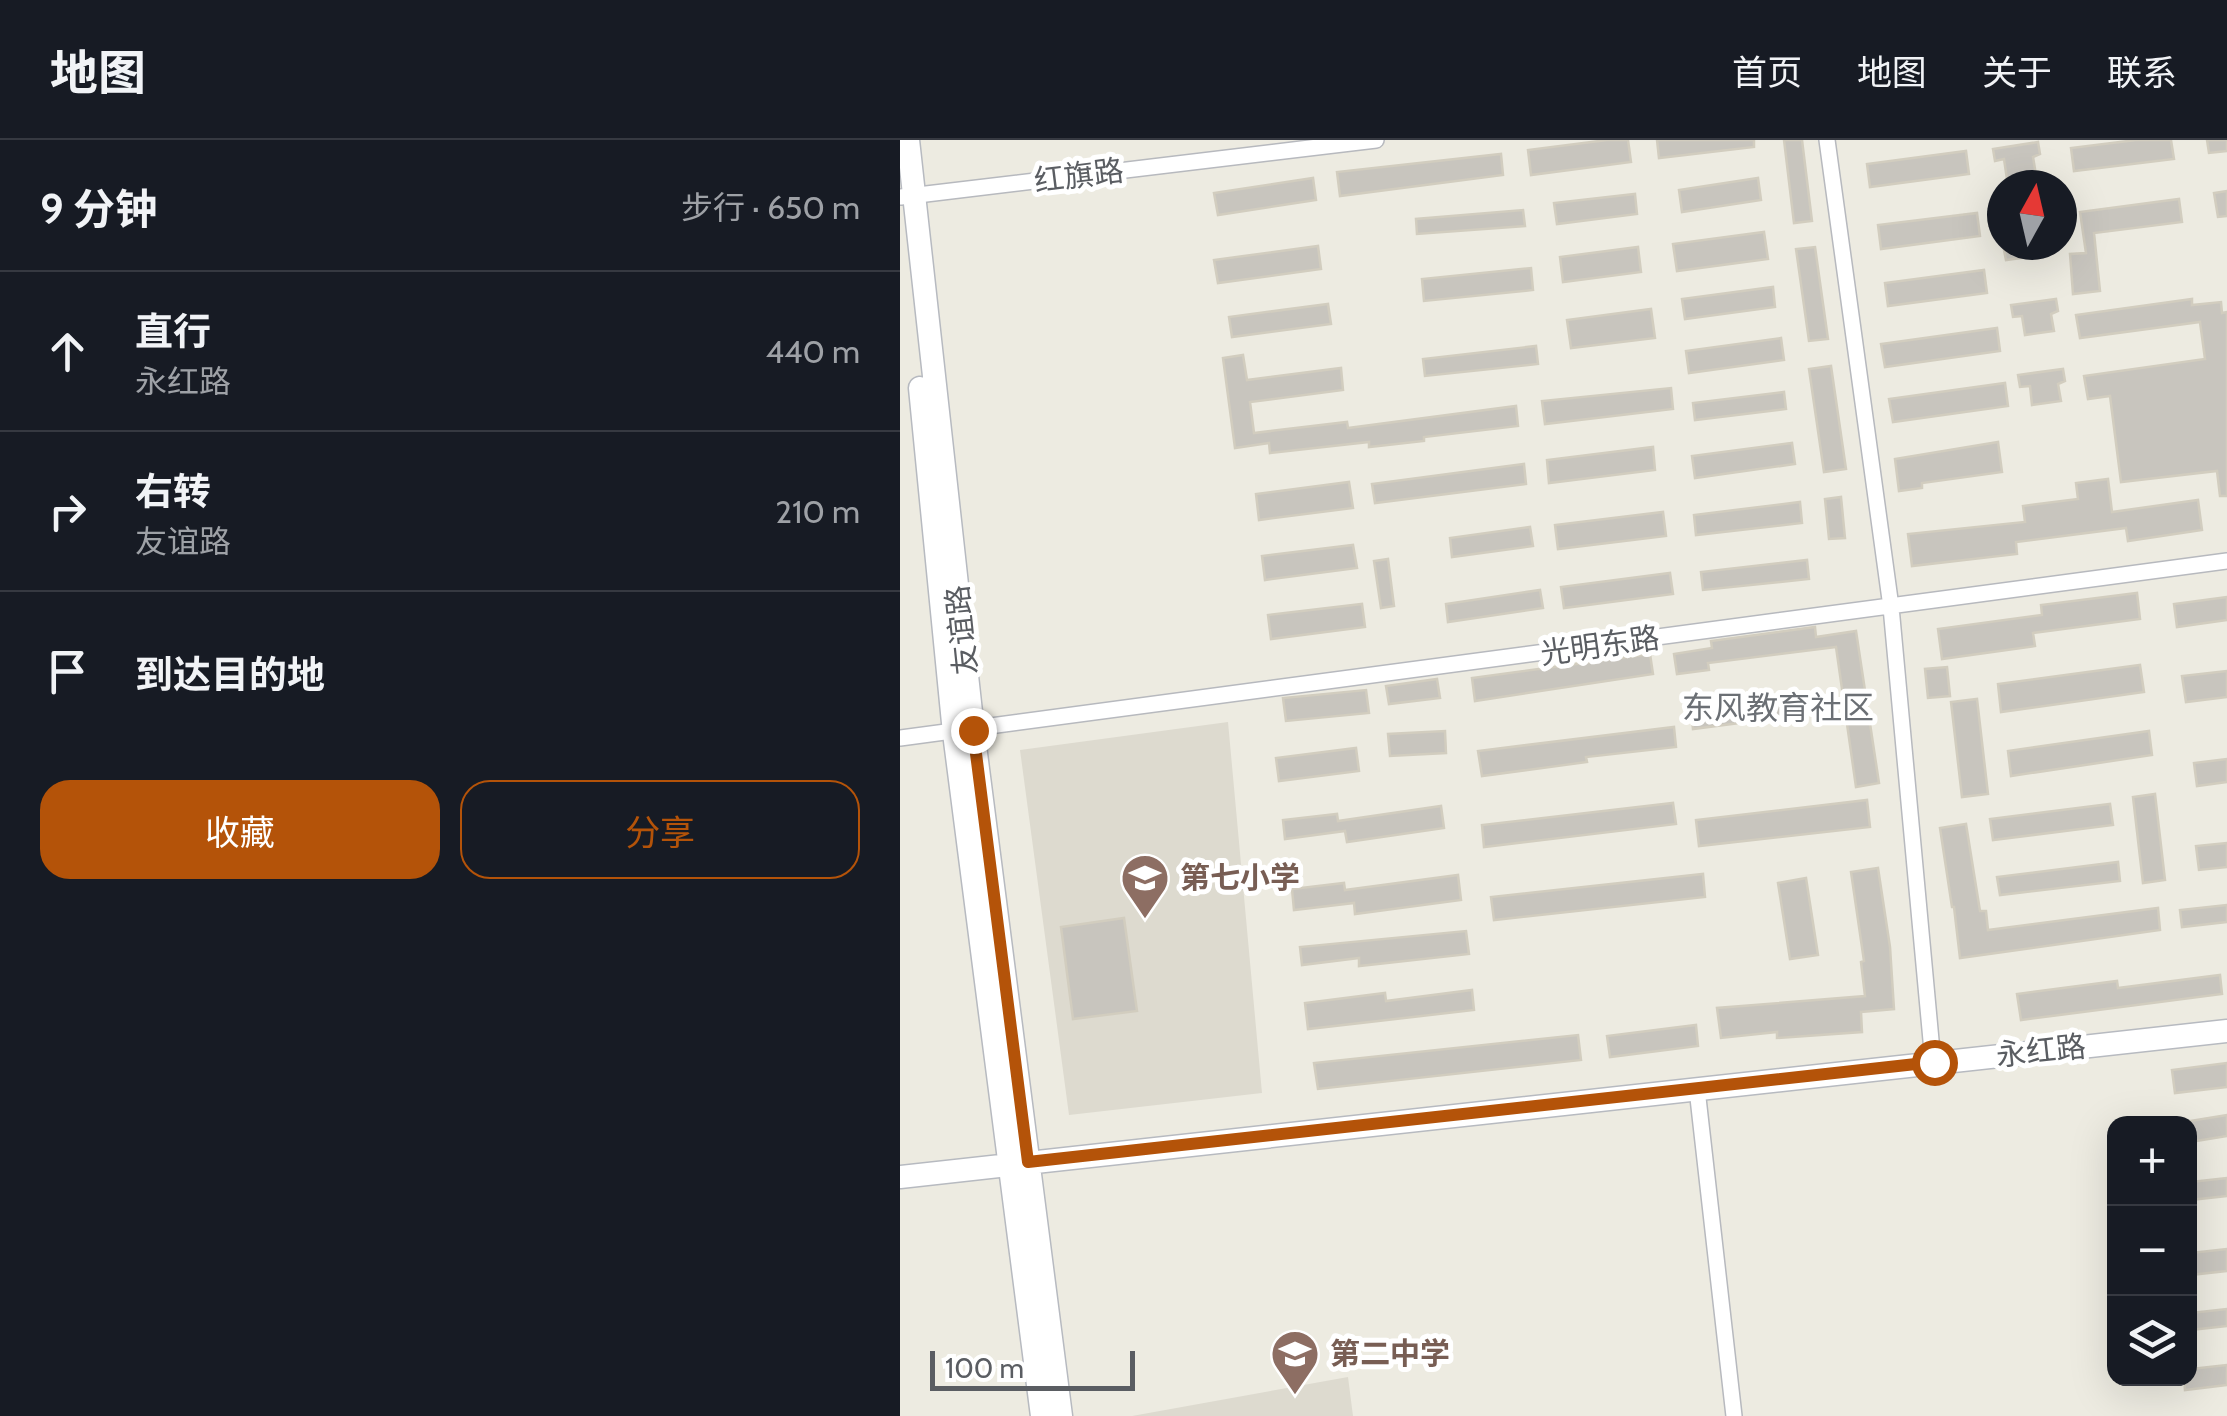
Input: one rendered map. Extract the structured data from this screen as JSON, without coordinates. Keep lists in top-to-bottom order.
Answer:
{
  "streets": {
    "main road": ["友谊路", "永红路"],
    "street": ["红旗路", "光明东路"]
  },
  "crossings": [
    ["红旗路", "友谊路"],
    ["友谊路", "光明东路"],
    ["友谊路", "永红路"]
  ],
  "districts": ["东风教育社区"],
  "places": {
    "school or university": ["第七小学", "第二中学"]
  },
  "scale_bar": "100 m",
  "north": "top",
  "page": {
    "header": "地图",
    "nav": [
      "首页",
      "地图",
      "关于",
      "联系"
    ],
    "heading": ["9 分钟", "步行 · 650 m"],
    "list": [
      ["直行", "永红路", "440 m"],
      ["右转", "友谊路", "210 m"],
      "到达目的地"
    ],
    "buttons": ["收藏", "分享"],
    "map_buttons": ["+", "−"],
    "scale": "100 m"
  }
}
